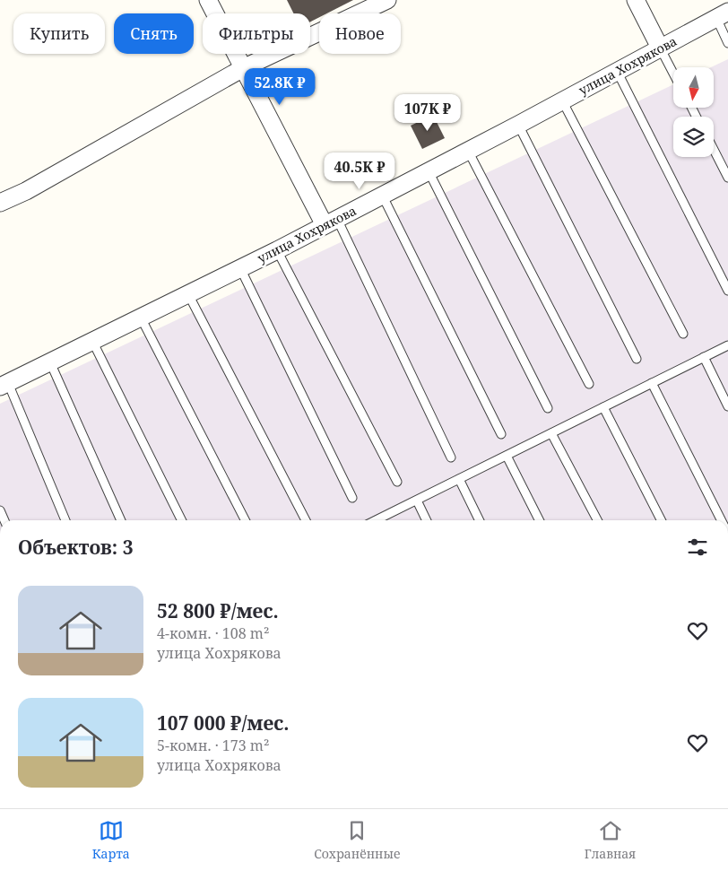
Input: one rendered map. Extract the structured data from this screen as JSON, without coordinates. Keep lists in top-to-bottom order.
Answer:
{
  "streets": {
    "street": ["улица Хохрякова"]
  },
  "north": "bottom",
  "page": {
    "chip": [
      "Купить",
      "Снять",
      "Фильтры",
      "Новое"
    ],
    "price": ["52.8K ₽", "107K ₽", "40.5K ₽"],
    "heading": "Объектов: 3",
    "list": [
      {
        "name": "52 800 ₽/мес.",
        "note": "4-комн. · 108 m² · улица Хохрякова"
      },
      {
        "name": "107 000 ₽/мес.",
        "note": "5-комн. · 173 m² · улица Хохрякова"
      }
    ],
    "tabs": ["Карта", "Сохранённые", "Главная"]
  }
}
